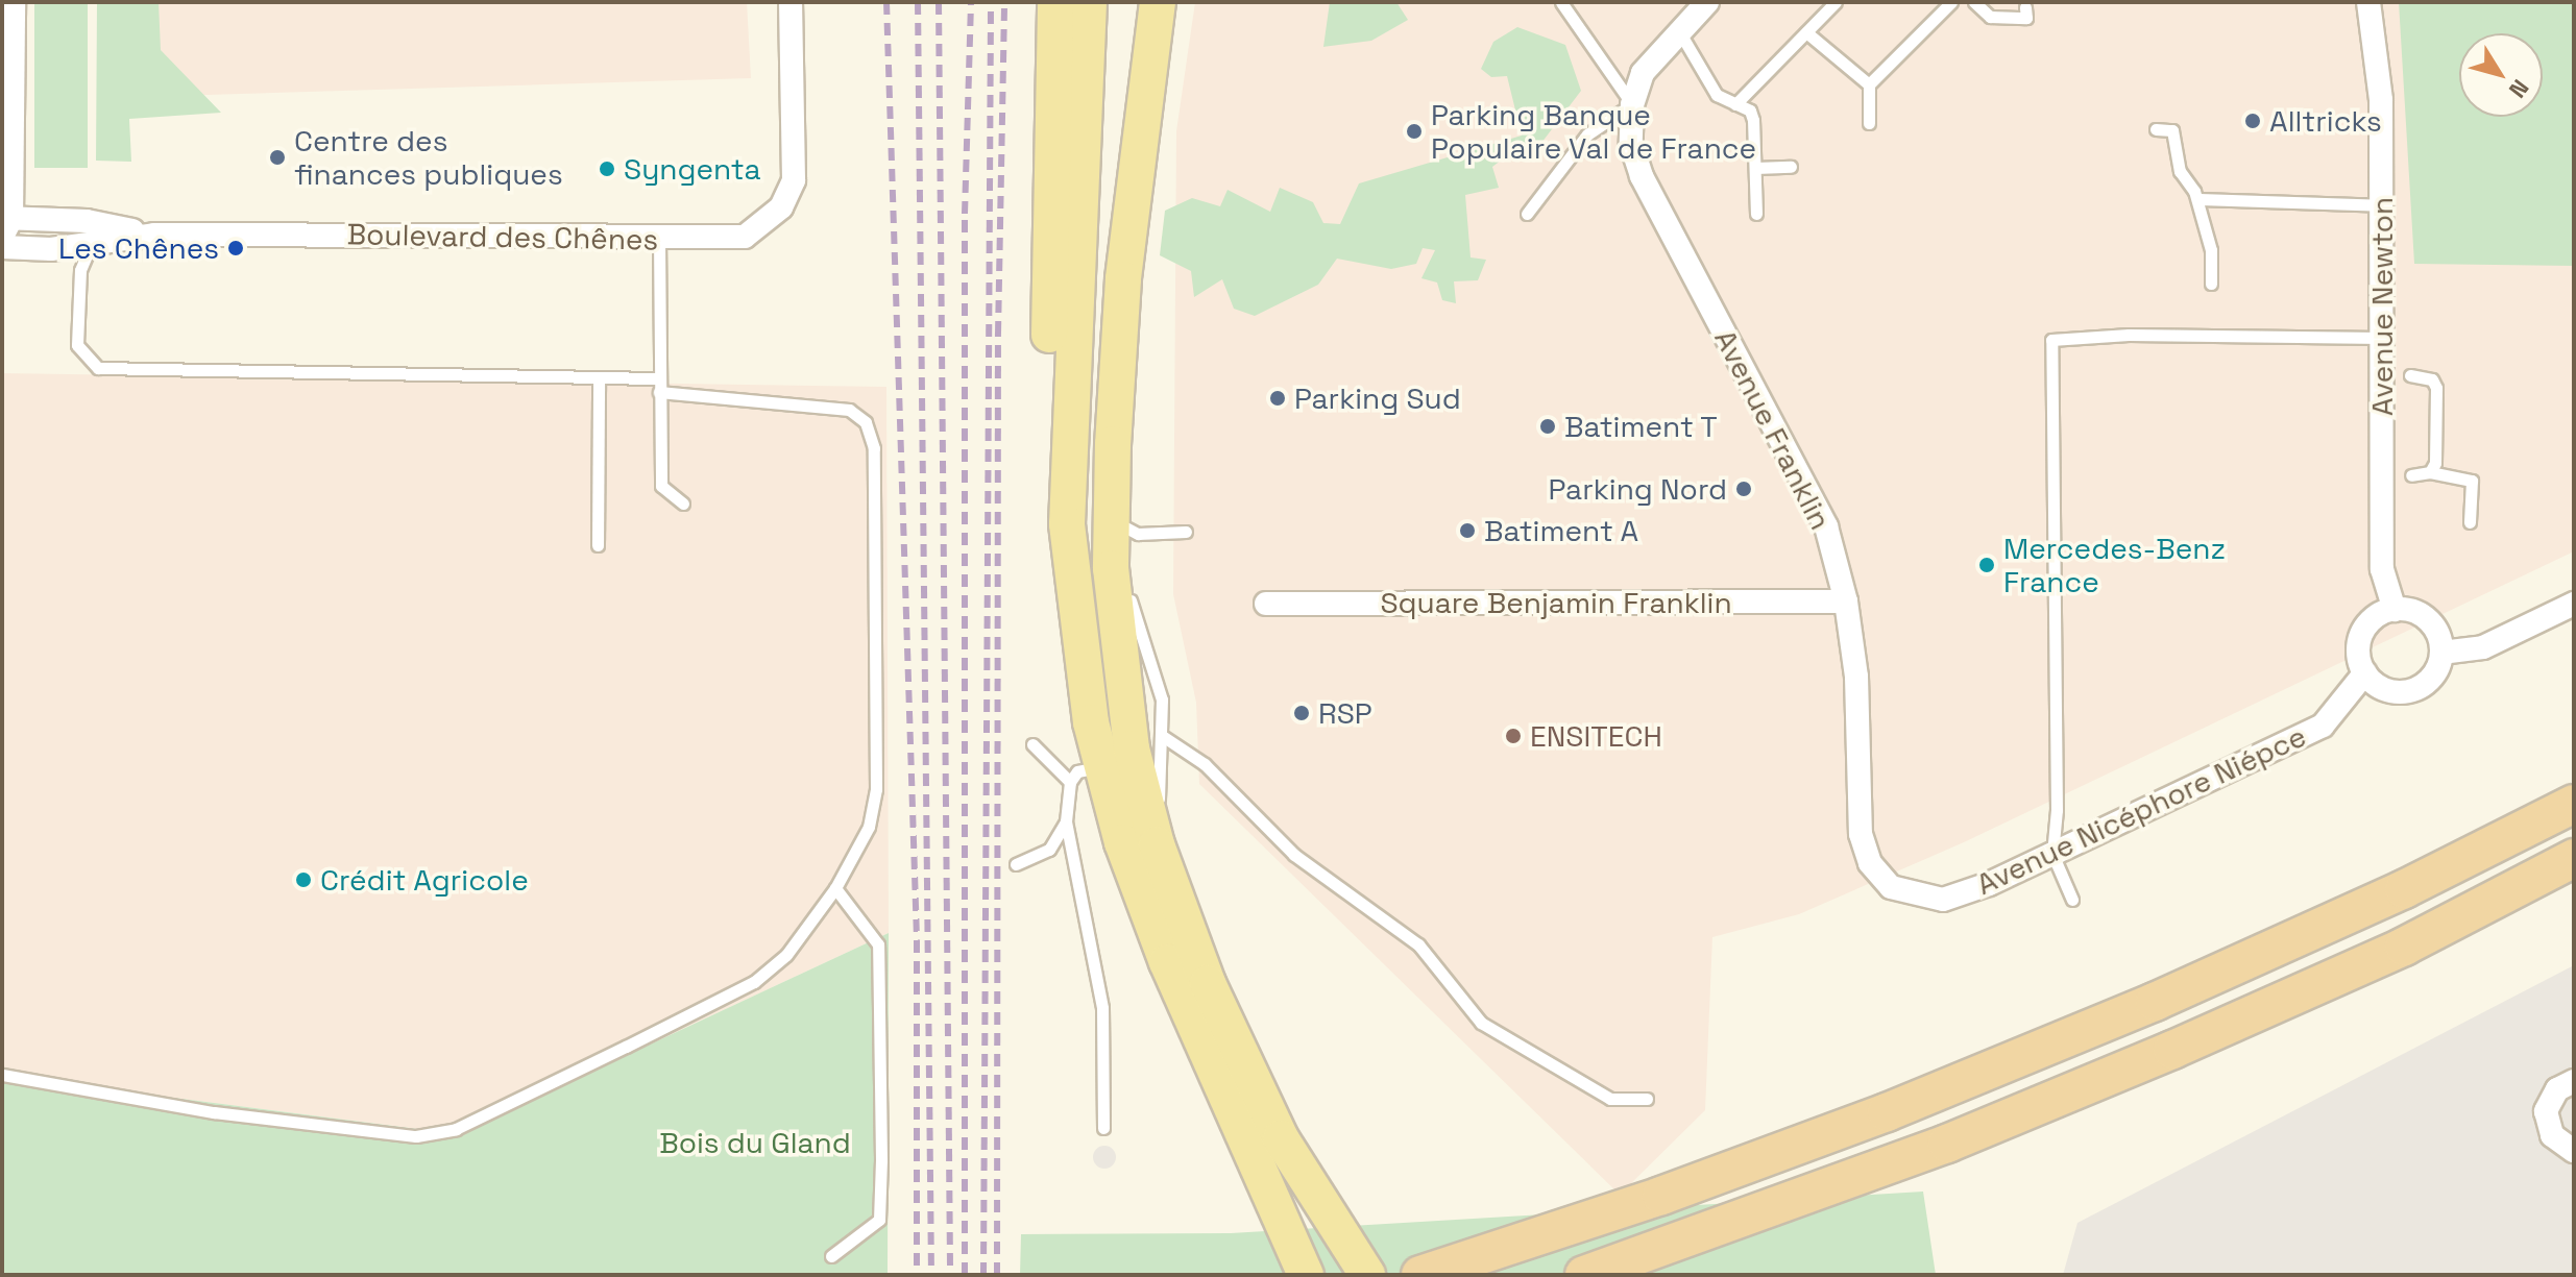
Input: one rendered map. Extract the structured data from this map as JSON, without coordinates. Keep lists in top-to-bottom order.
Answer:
{
  "streets": {
    "street": [
      "Boulevard des Chênes",
      "Avenue Newton",
      "Avenue Franklin",
      "Square Benjamin Franklin",
      "Avenue Nicéphore Niépce"
    ]
  },
  "crossings": [
    ["Avenue Newton", "Avenue Nicéphore Niépce"],
    ["Avenue Franklin", "Square Benjamin Franklin"],
    ["Avenue Franklin", "Avenue Nicéphore Niépce"]
  ],
  "parks": ["Bois du Gland"],
  "places": [
    "Alltricks",
    "Parking Banque Populaire Val de France",
    "Centre des finances publiques",
    "Syngenta",
    "Les Chênes",
    "Parking Sud",
    "Batiment T",
    "Parking Nord",
    "Batiment A",
    "Mercedes-Benz France",
    "RSP",
    "ENSITECH",
    "Crédit Agricole"
  ],
  "north": "bottom right"
}
